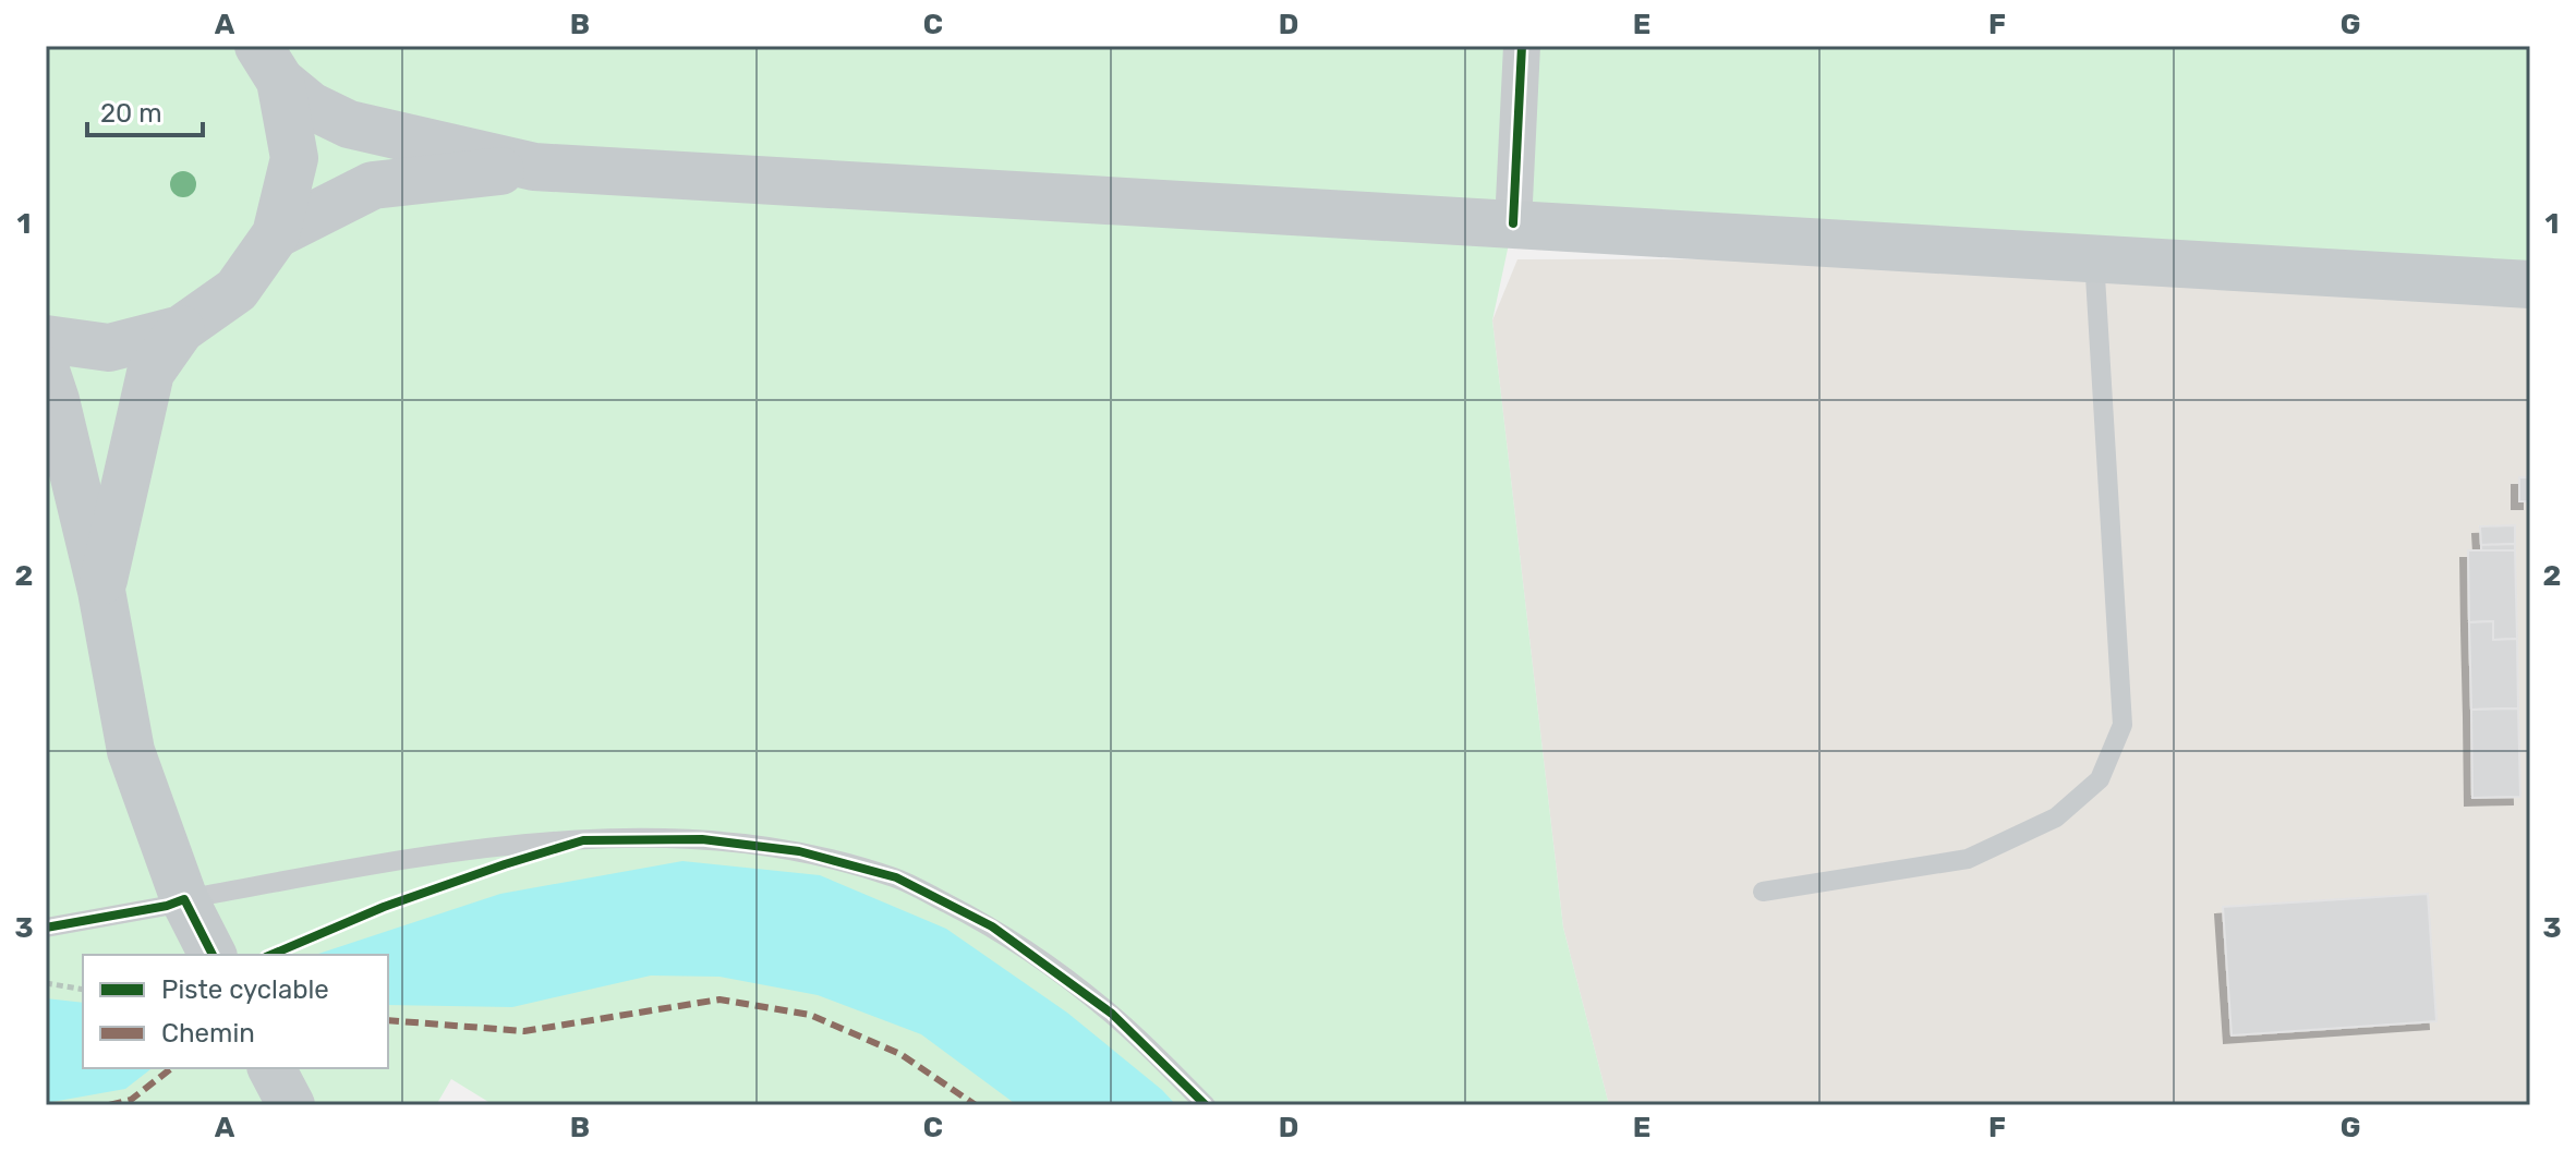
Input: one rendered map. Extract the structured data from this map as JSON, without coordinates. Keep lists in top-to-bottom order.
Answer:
{
  "legend": ["Piste cyclable", "Chemin"],
  "scale_bar": "20 m",
  "grid": {
    "columns": [
      "A",
      "B",
      "C",
      "D",
      "E",
      "F",
      "G"
    ],
    "rows": ["1", "2", "3"]
  }
}
